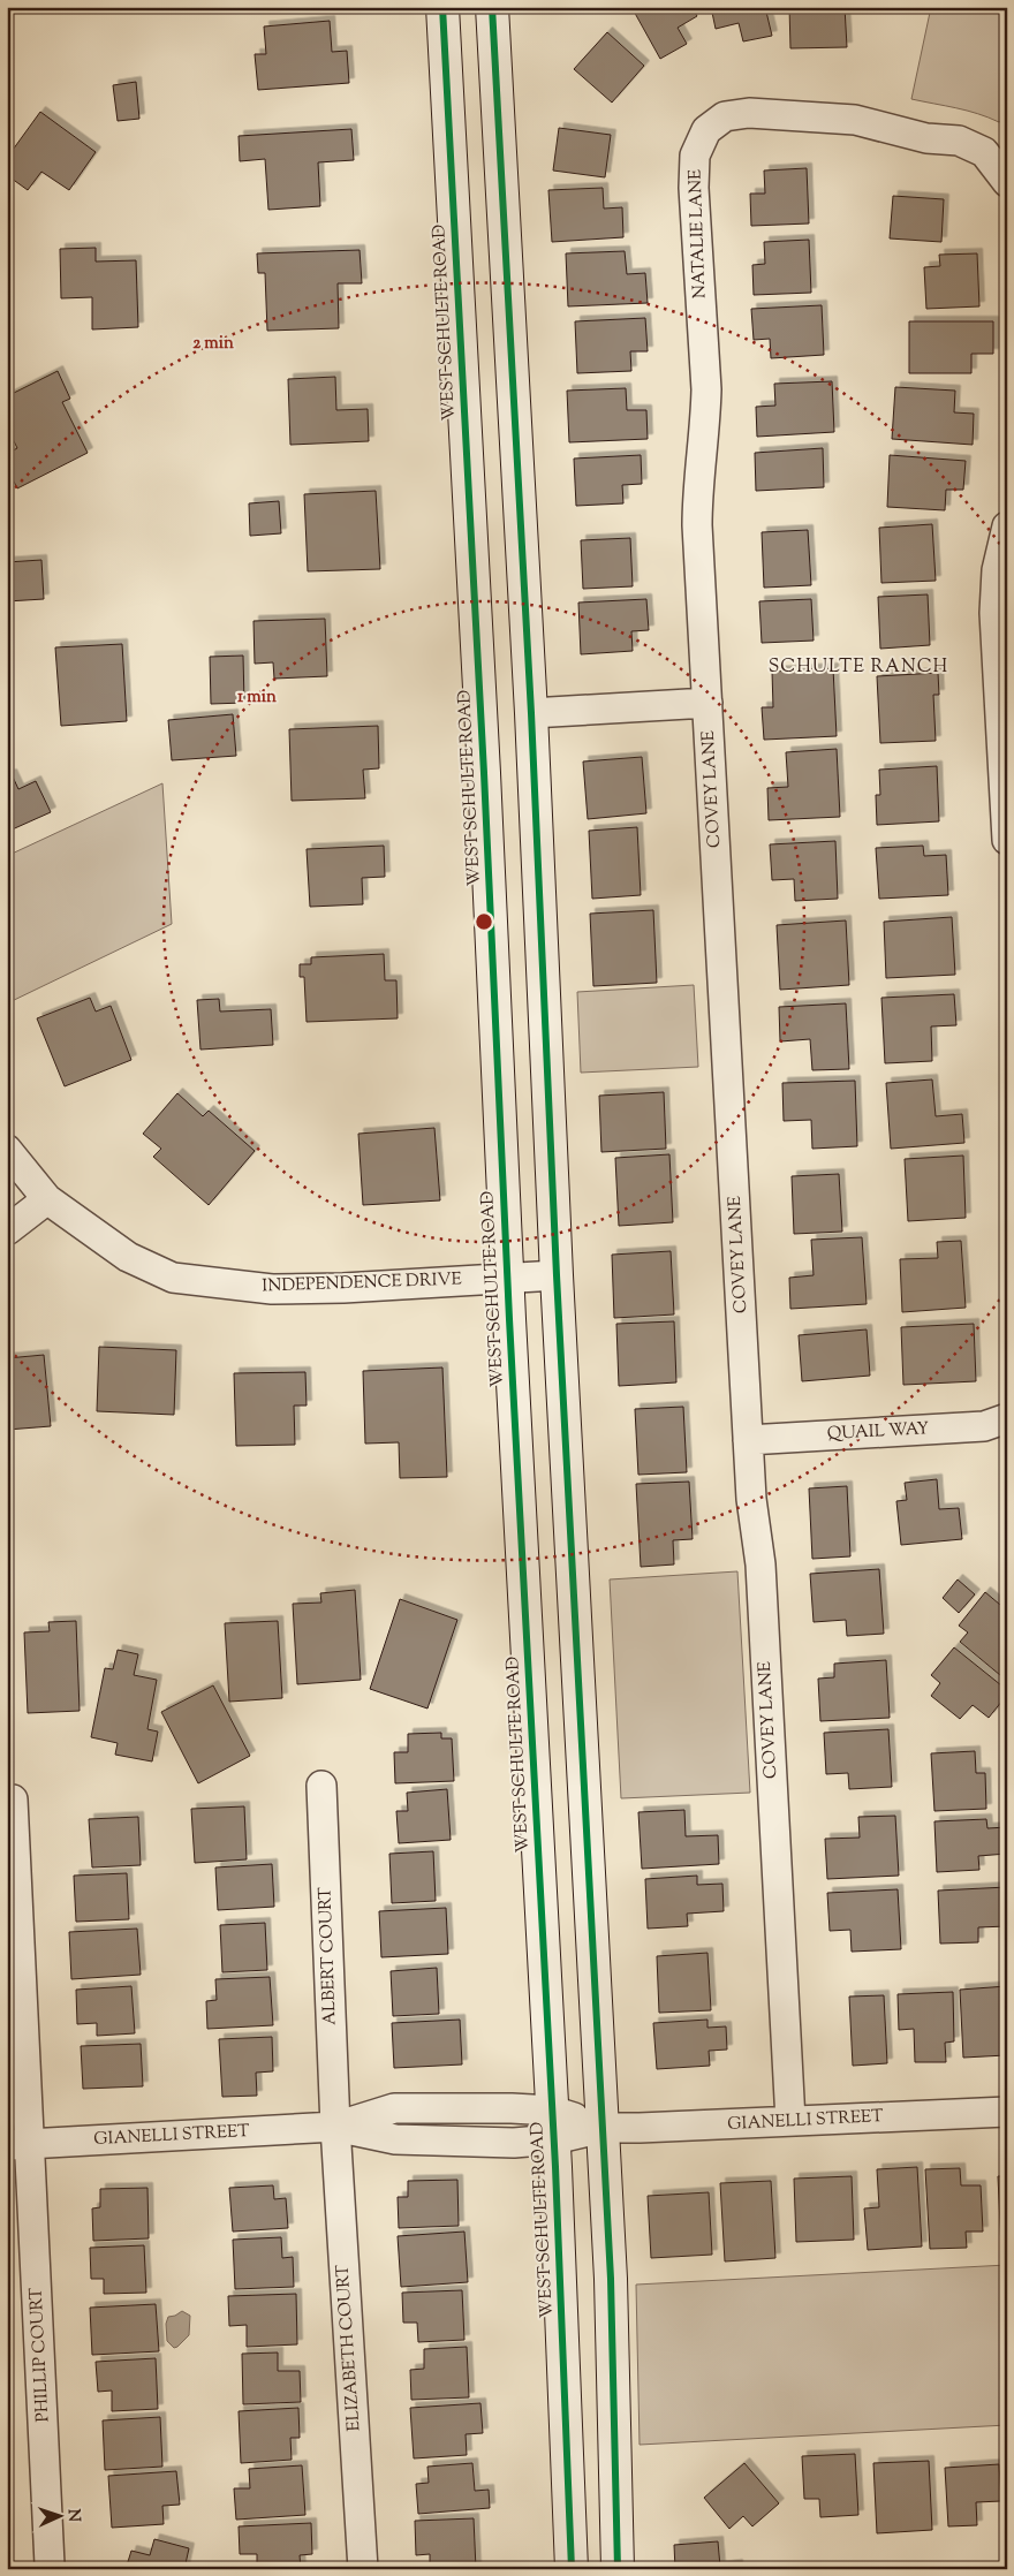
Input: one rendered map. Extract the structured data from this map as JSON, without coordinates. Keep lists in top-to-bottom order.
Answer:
{
  "streets": {
    "main road": ["WEST SCHULTE ROAD"],
    "street": [
      "NATALIE LANE",
      "COVEY LANE",
      "INDEPENDENCE DRIVE",
      "QUAIL WAY",
      "ALBERT COURT",
      "GIANELLI STREET",
      "ELIZABETH COURT",
      "PHILLIP COURT"
    ]
  },
  "crossings": [
    ["NATALIE LANE", "COVEY LANE"],
    ["WEST SCHULTE ROAD", "INDEPENDENCE DRIVE"],
    ["WEST SCHULTE ROAD", "GIANELLI STREET"],
    ["COVEY LANE", "QUAIL WAY"],
    ["COVEY LANE", "GIANELLI STREET"],
    ["ALBERT COURT", "GIANELLI STREET"],
    ["ALBERT COURT", "ELIZABETH COURT"],
    ["GIANELLI STREET", "ELIZABETH COURT"],
    ["GIANELLI STREET", "PHILLIP COURT"]
  ],
  "districts": ["SCHULTE RANCH"],
  "north": "right",
  "rings": ["2 min", "1 min"]
}
